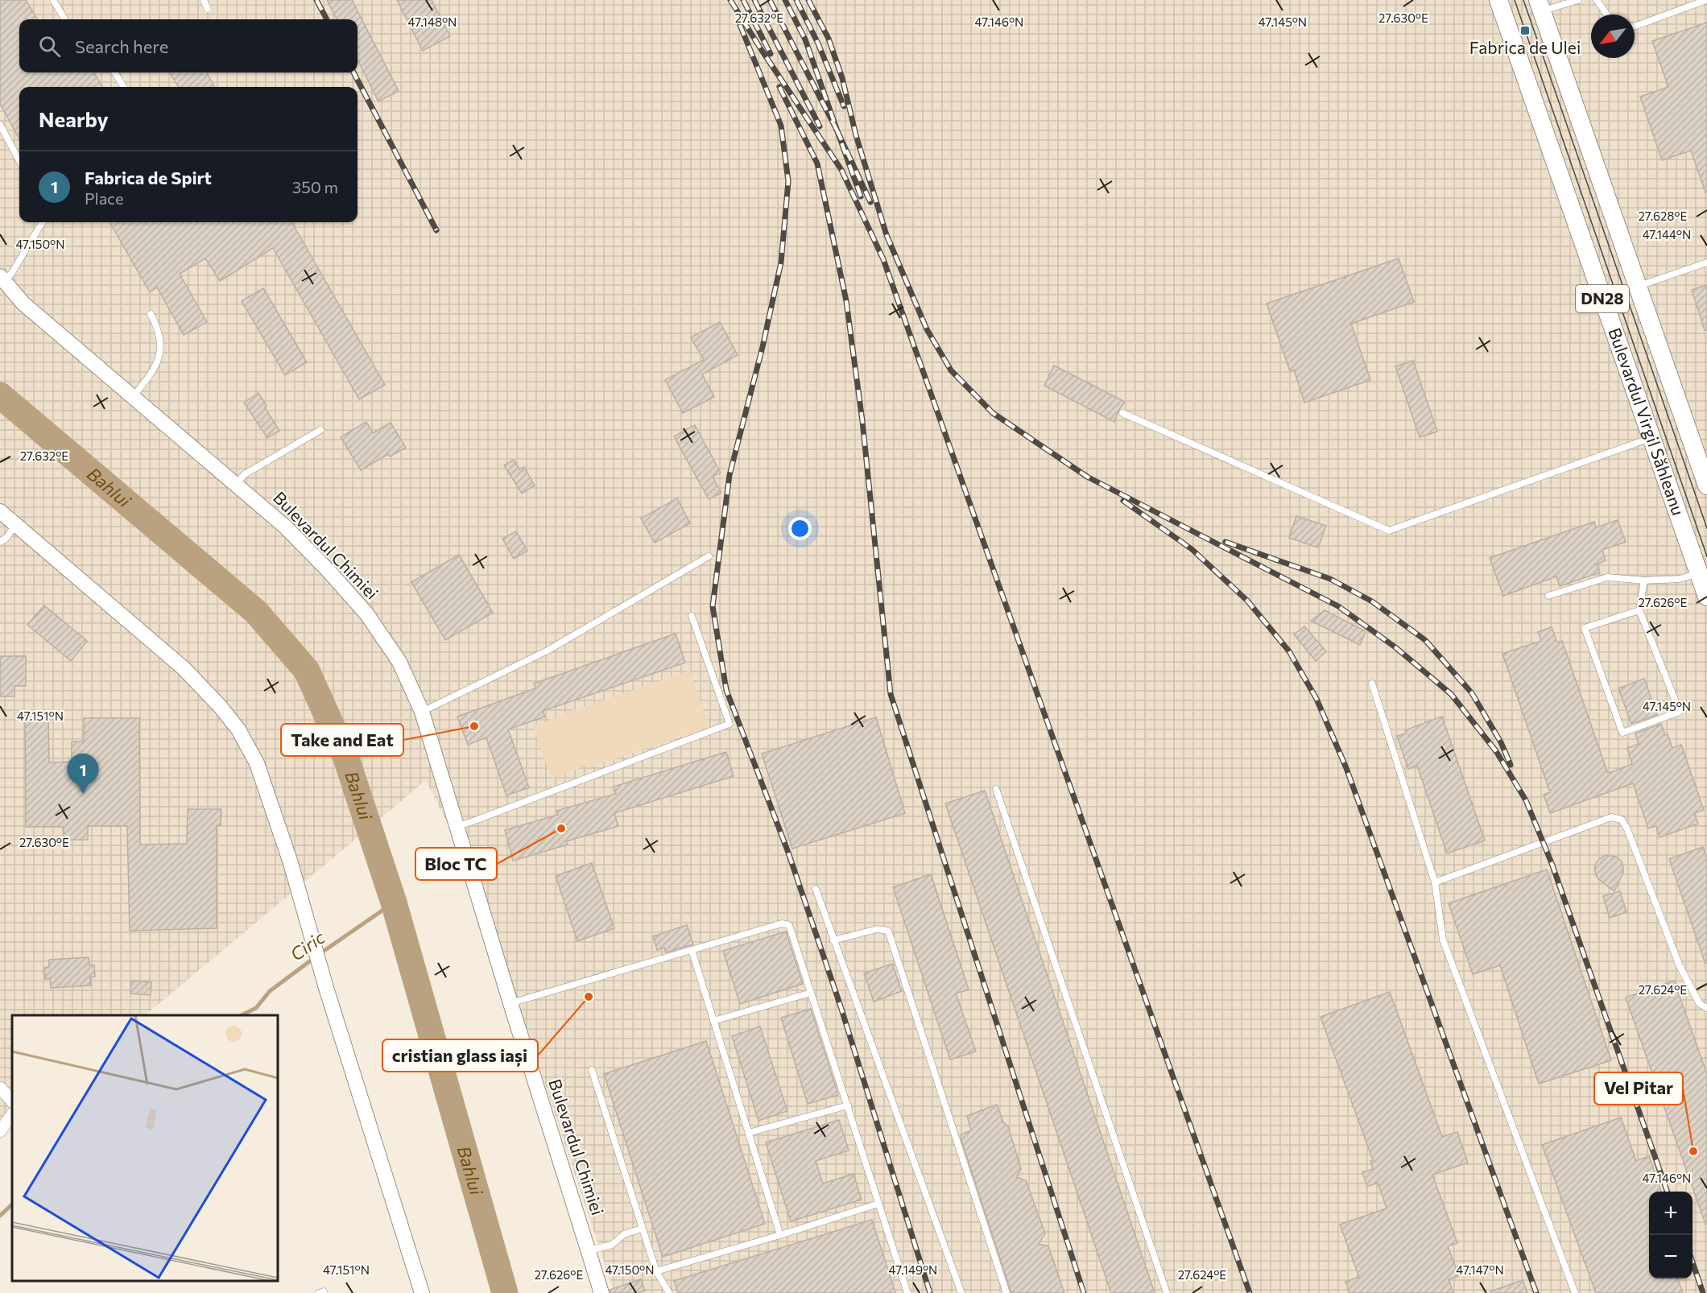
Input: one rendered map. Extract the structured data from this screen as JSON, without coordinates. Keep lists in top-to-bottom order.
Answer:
{
  "streets": {
    "main road": ["DN28", "Bulevardul Virgil Săhleanu"],
    "street": ["Bulevardul Chimiei"]
  },
  "water": ["Bahlui", "Ciric"],
  "places": {
    "transit": ["Fabrica de Ulei"],
    "other": [
      "Take and Eat",
      "Bloc TC",
      "cristian glass iași",
      "Vel Pitar"
    ]
  },
  "north": "bottom left",
  "page": {
    "search": "Search here",
    "heading": "Nearby",
    "list": [
      {
        "mark": "1",
        "name": "Fabrica de Spirt",
        "note": "Place",
        "value": "350 m"
      }
    ],
    "pins": "1",
    "map_buttons": ["+", "−"]
  },
  "coordinates": [
    "27.632°E",
    "27.630°E",
    "47.146°N",
    "47.145°N",
    "47.148°N",
    "27.628°E",
    "47.144°N",
    "47.150°N",
    "27.626°E",
    "47.151°N",
    "27.624°E",
    "47.149°N",
    "47.147°N"
  ]
}
